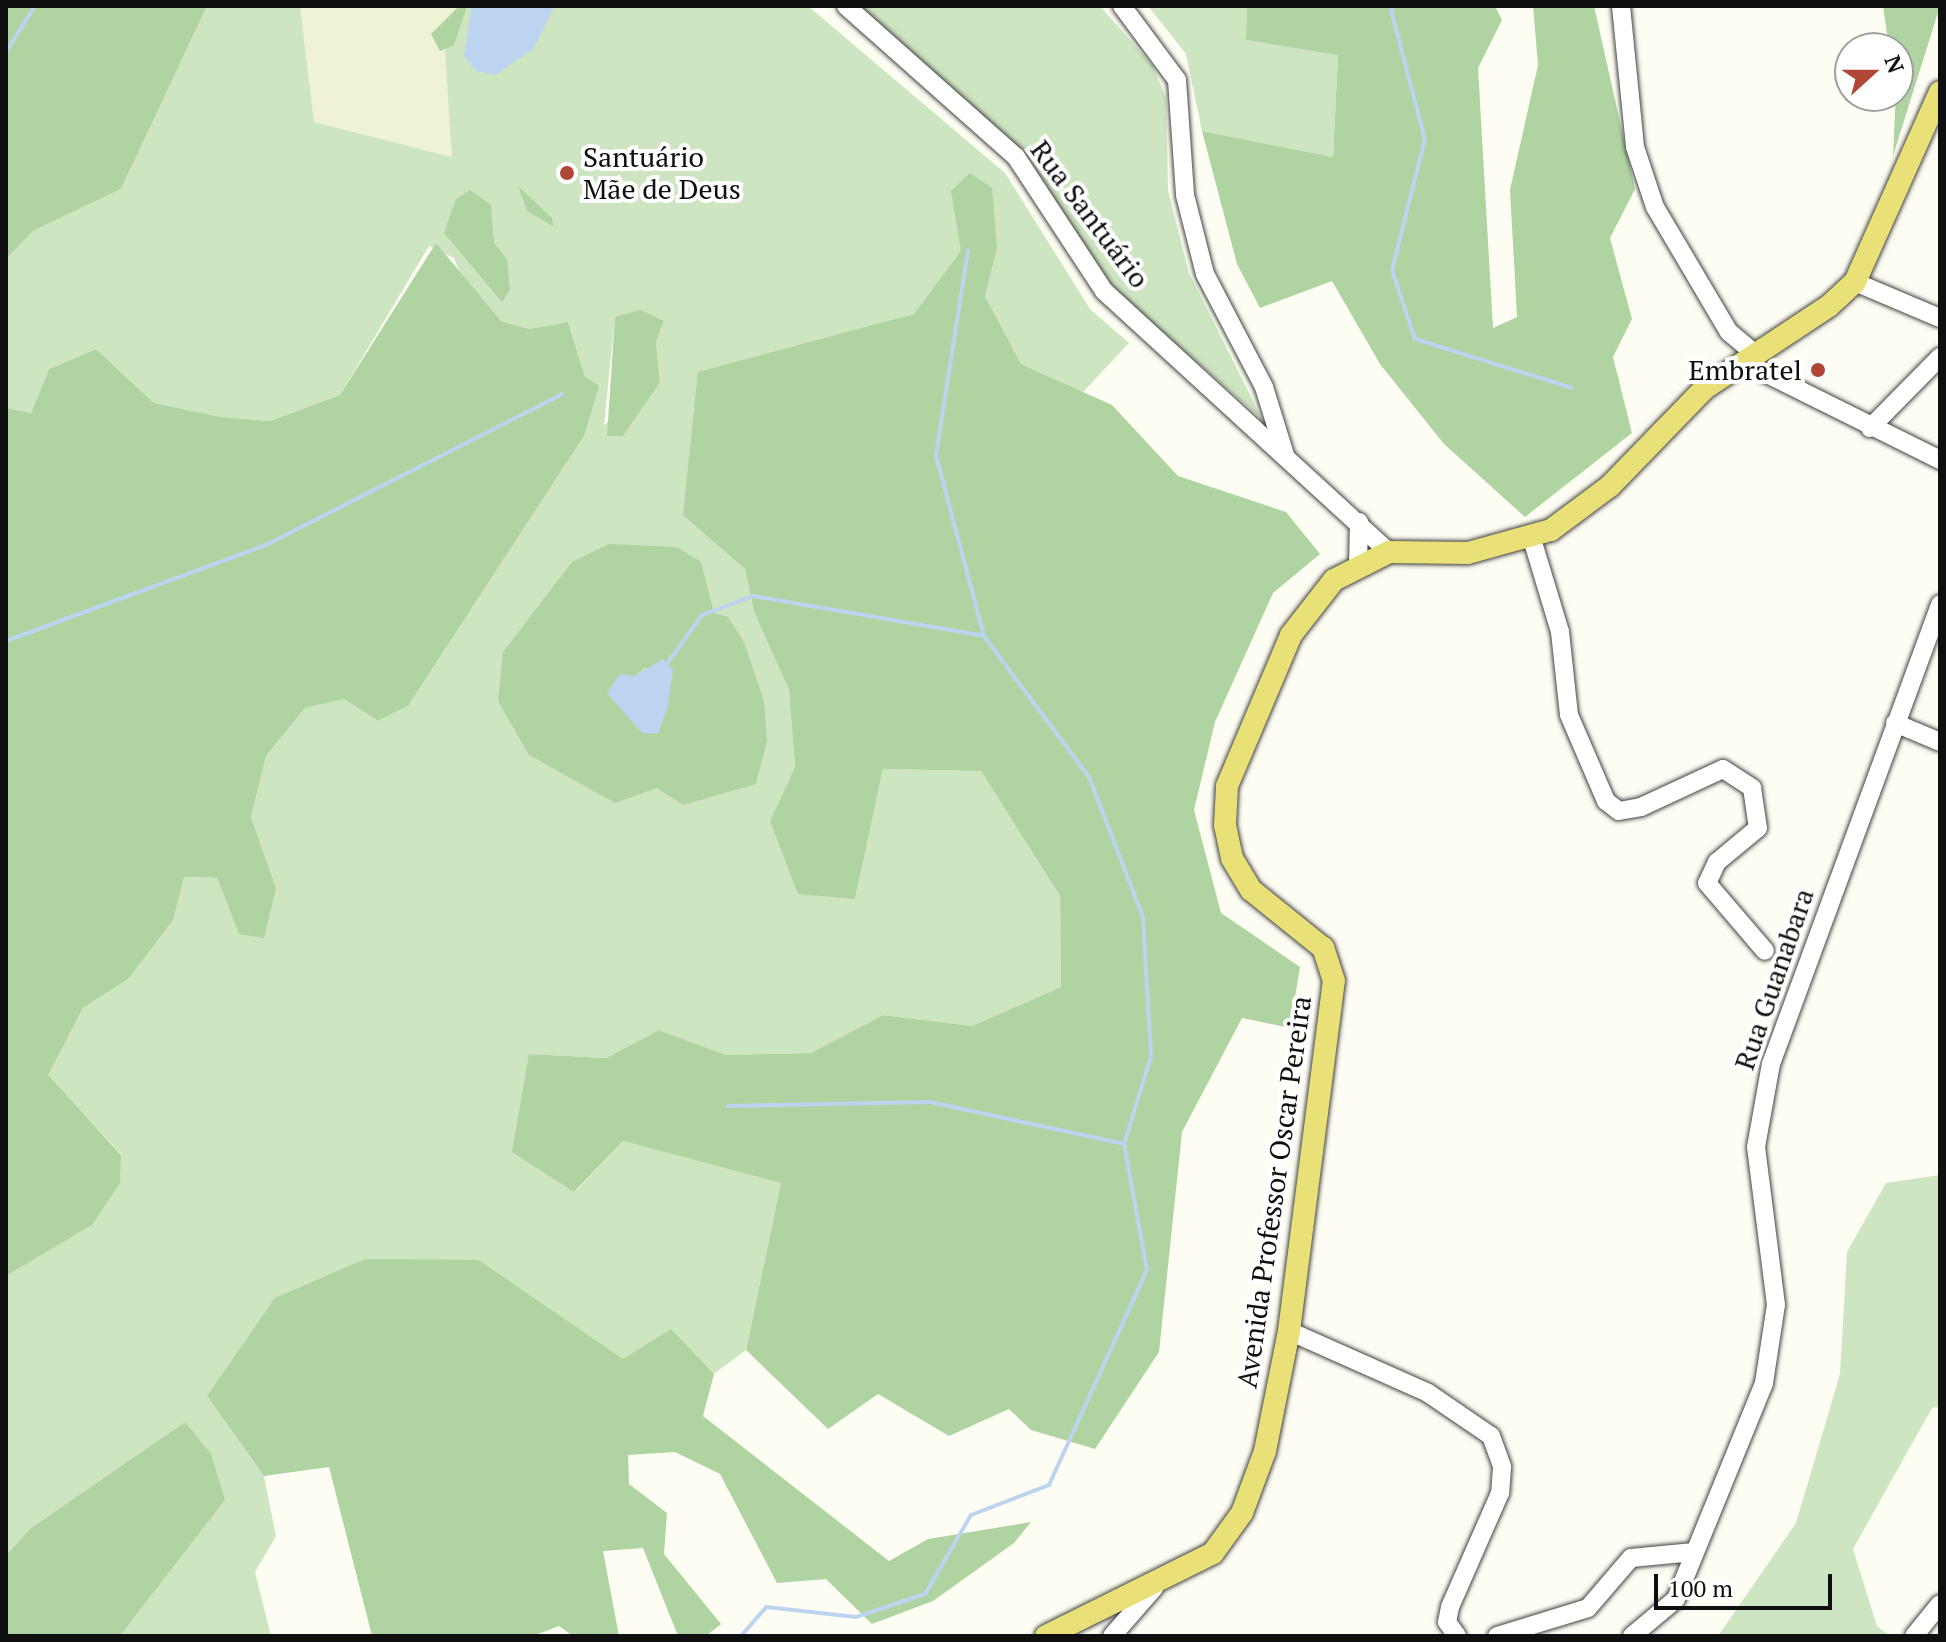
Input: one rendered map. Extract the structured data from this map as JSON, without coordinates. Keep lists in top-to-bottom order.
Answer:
{
  "streets": {
    "main road": ["Avenida Professor Oscar Pereira"],
    "street": ["Rua Santuário", "Rua Guanabara"]
  },
  "crossings": [
    ["Rua Santuário", "Avenida Professor Oscar Pereira"]
  ],
  "places": ["Santuário Mãe de Deus", "Embratel"],
  "scale_bar": "100 m",
  "north": "right"
}
